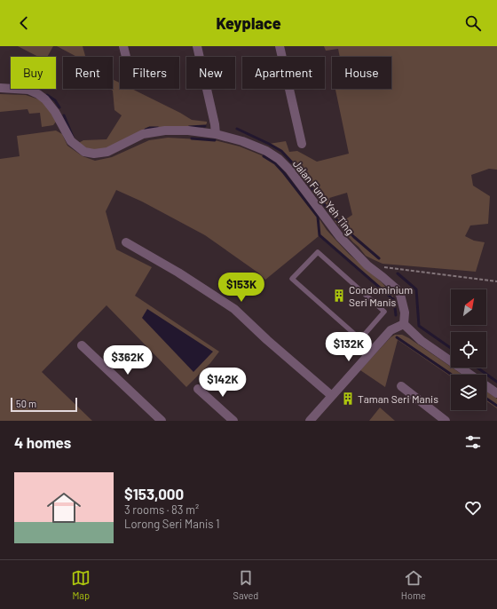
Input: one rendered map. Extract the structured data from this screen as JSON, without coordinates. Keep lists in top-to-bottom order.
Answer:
{
  "streets": {
    "street": ["Jalan Fung Yeh Ting"]
  },
  "places": {
    "building": ["Condominium Seri Manis", "Taman Seri Manis"]
  },
  "scale_bar": "50 m",
  "north": "top right",
  "page": {
    "header": "Keyplace",
    "chip": [
      "Buy",
      "Rent",
      "Filters",
      "New",
      "Apartment",
      "House"
    ],
    "price": [
      "$153K",
      "$132K",
      "$362K",
      "$142K"
    ],
    "scale": "50 m",
    "heading": "4 homes",
    "list": [
      {
        "name": "$153,000",
        "note": "3 rooms · 83 m² · Lorong Seri Manis 1"
      }
    ],
    "tabs": ["Map", "Saved", "Home"]
  }
}
